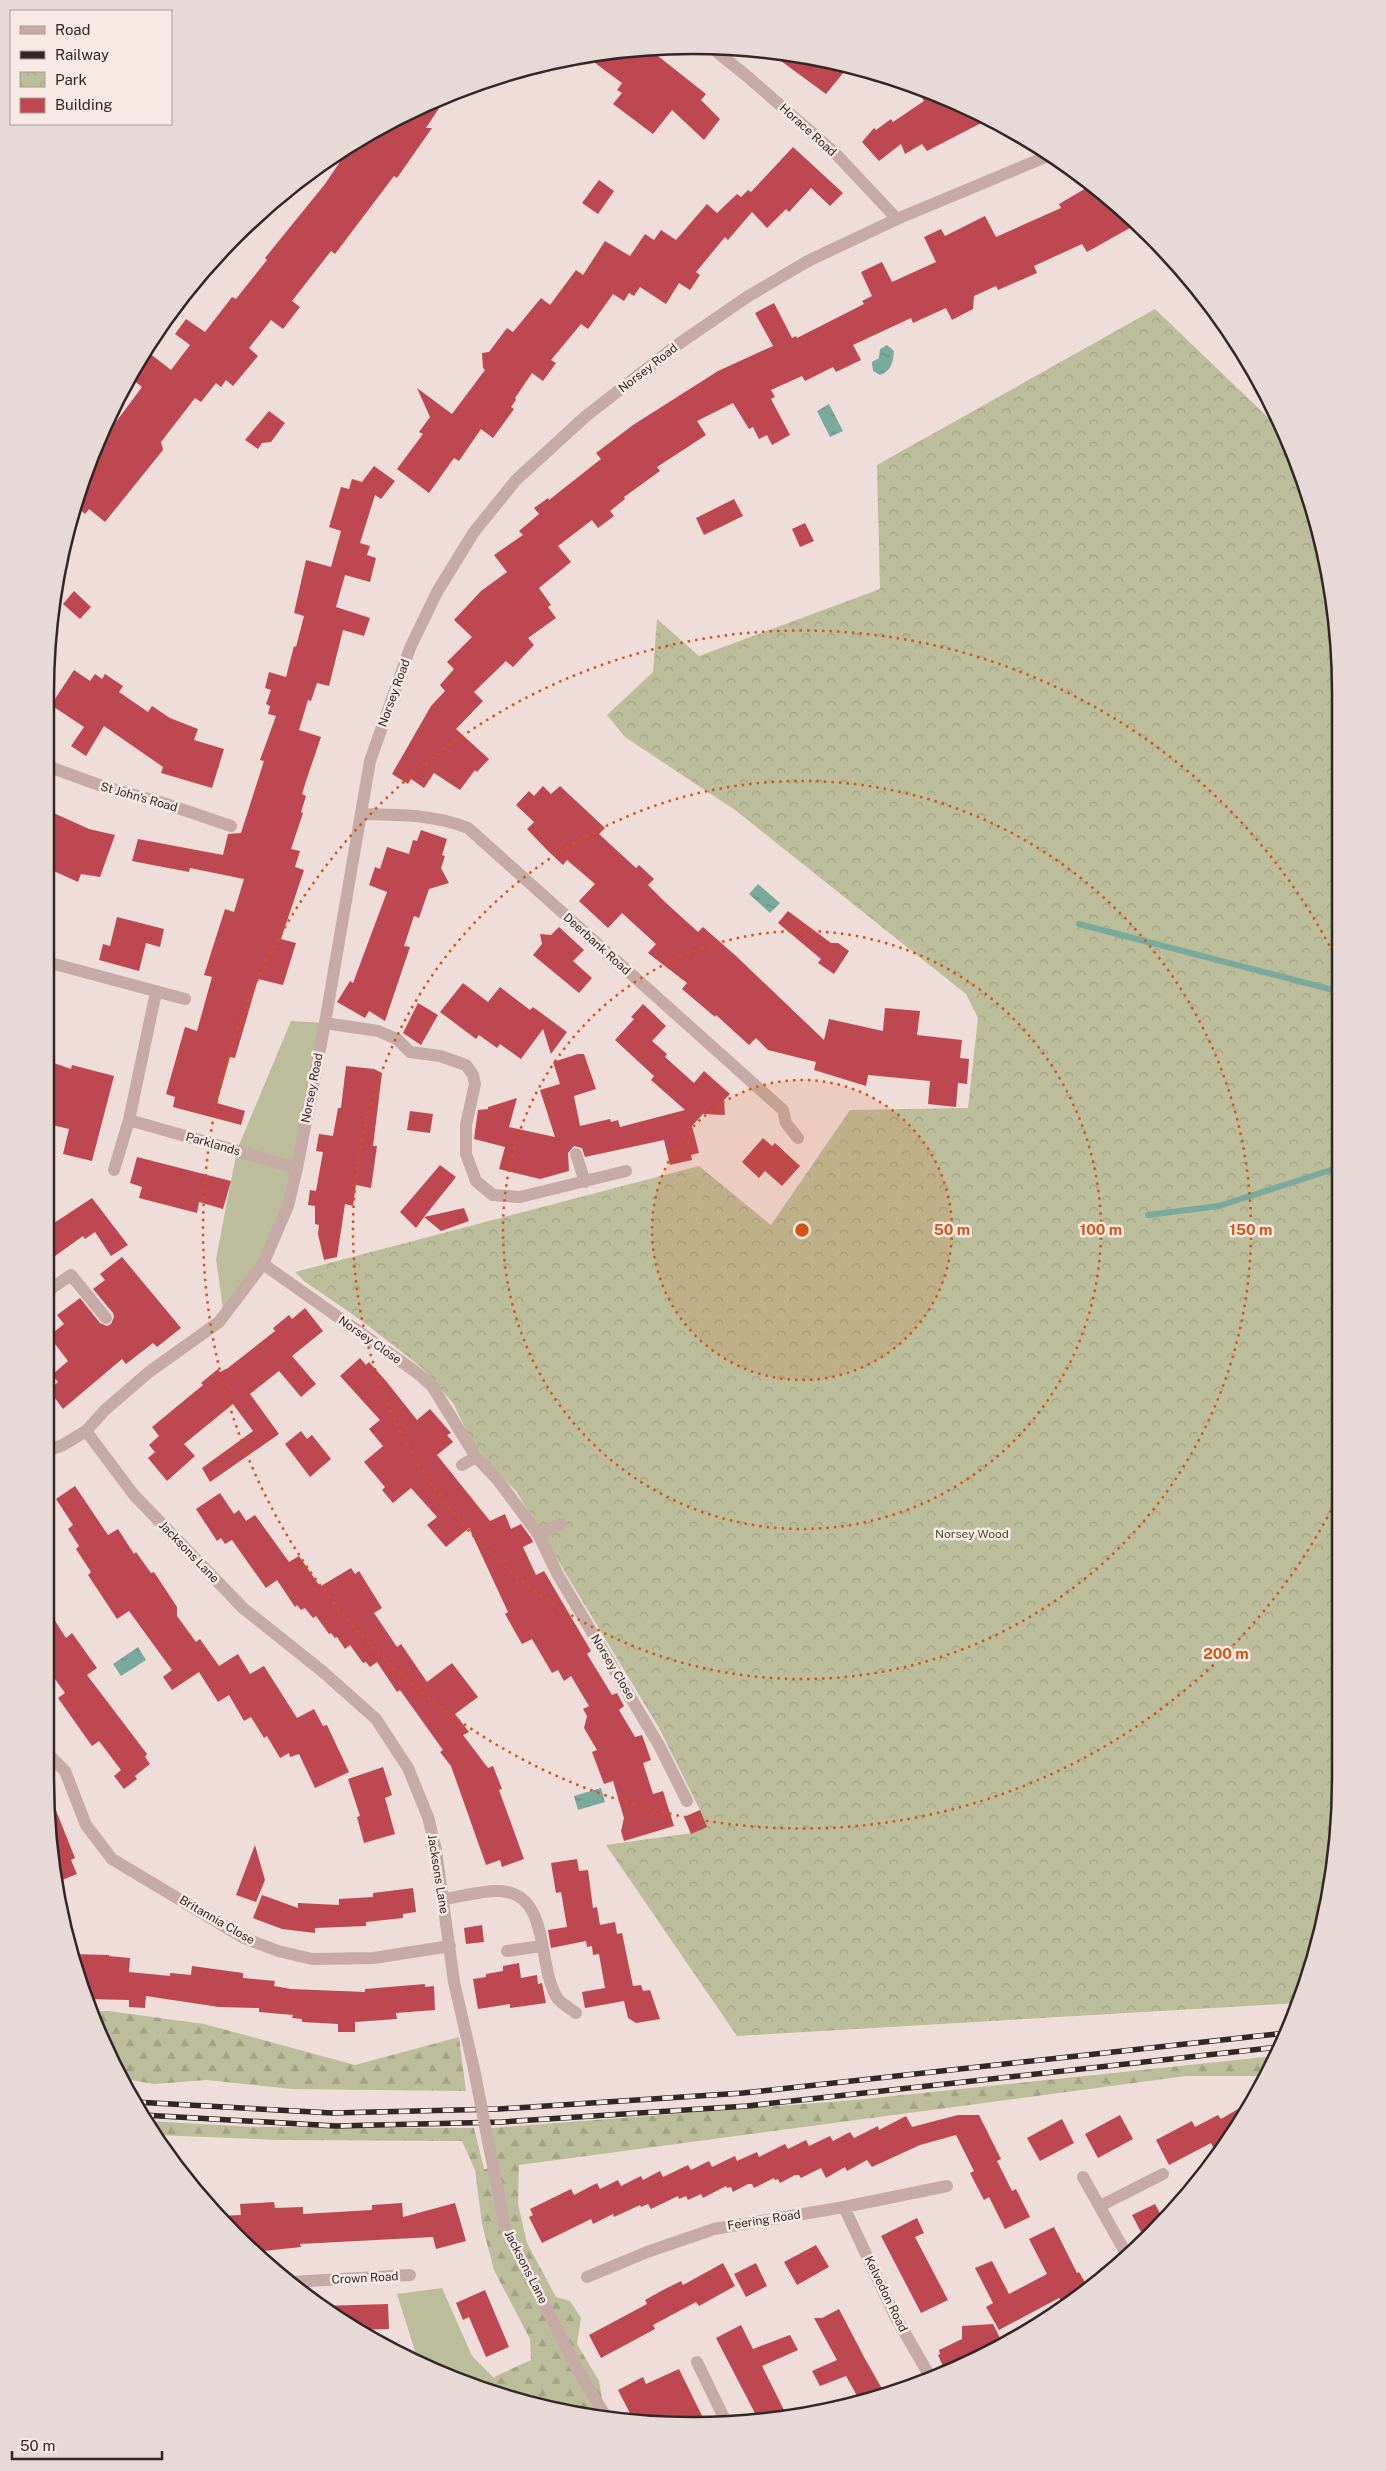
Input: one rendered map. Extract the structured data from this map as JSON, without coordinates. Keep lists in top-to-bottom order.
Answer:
{
  "streets": {
    "street": [
      "Horace Road",
      "Norsey Road",
      "St John's Road",
      "Deerbank Road",
      "Parklands",
      "Norsey Close",
      "Jacksons Lane",
      "Britannia Close",
      "Feering Road",
      "Crown Road",
      "Kelvedon Road"
    ]
  },
  "crossings": [
    ["Horace Road", "Norsey Road"],
    ["Norsey Road", "Deerbank Road"],
    ["Norsey Road", "Parklands"],
    ["Norsey Road", "Norsey Close"],
    ["Norsey Road", "Jacksons Lane"],
    ["Jacksons Lane", "Britannia Close"],
    ["Feering Road", "Kelvedon Road"]
  ],
  "parks": ["Norsey Wood"],
  "legend": [
    "Road",
    "Railway",
    "Park",
    "Building"
  ],
  "scale_bar": "50 m",
  "rings": [
    "50 m",
    "100 m",
    "150 m",
    "200 m"
  ]
}
